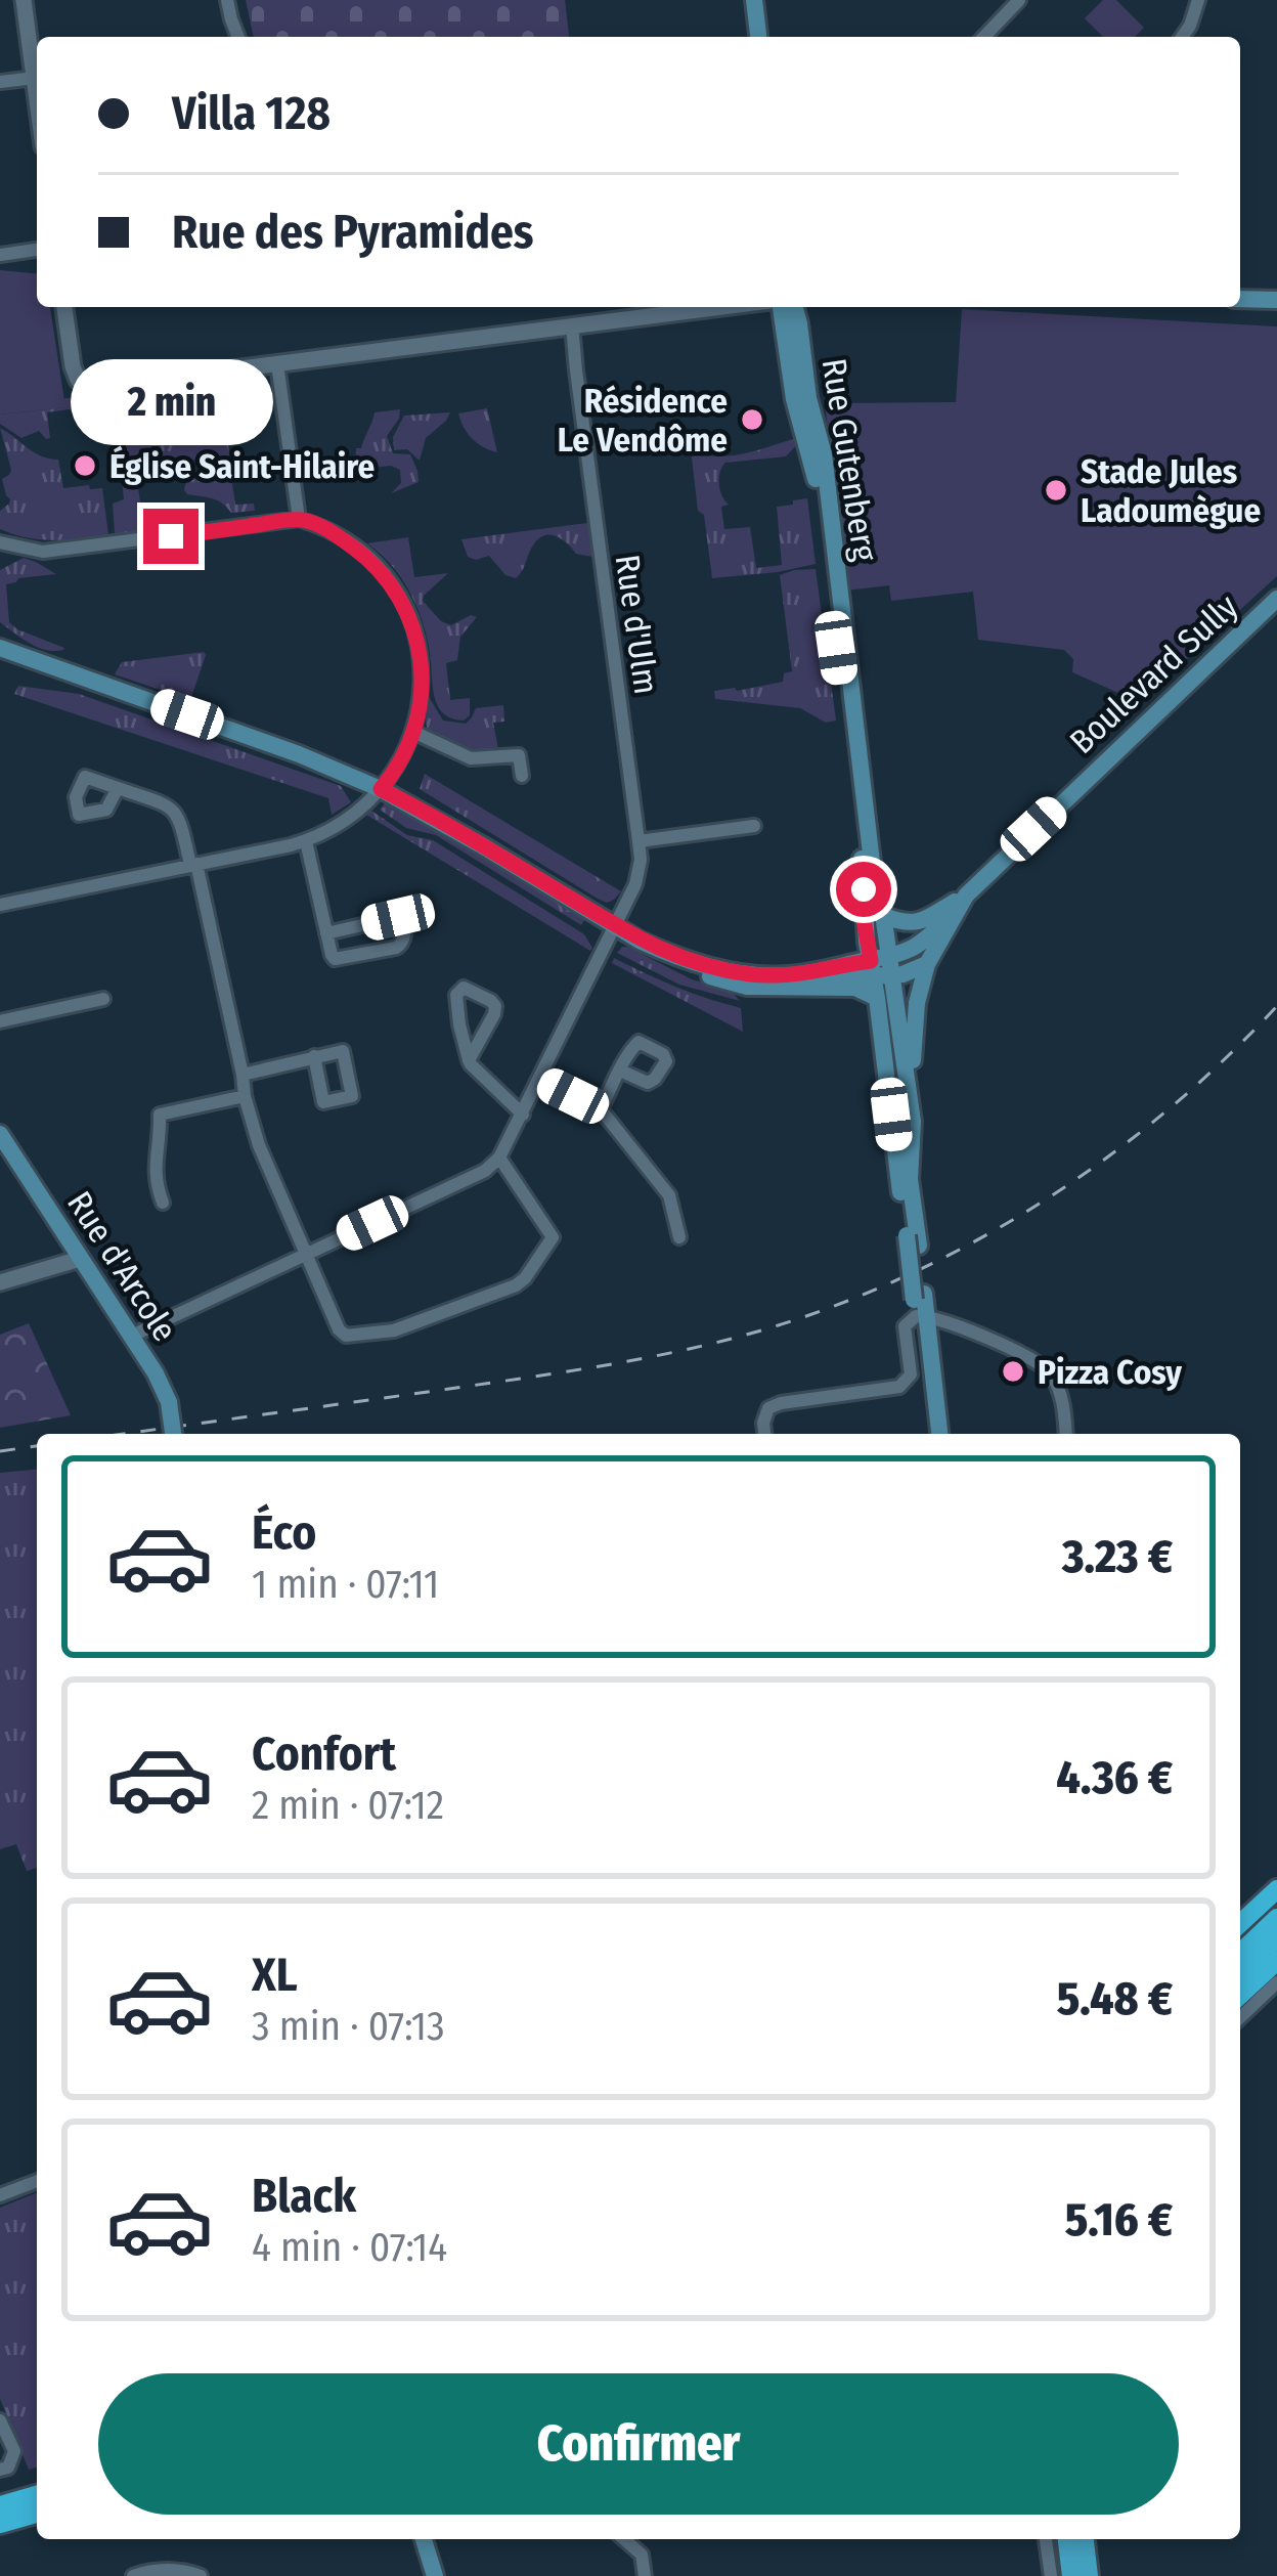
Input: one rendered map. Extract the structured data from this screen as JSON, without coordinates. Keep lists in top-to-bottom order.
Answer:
{
  "streets": {
    "main road": ["Rue Gutenberg", "Boulevard Sully", "Rue d'Arcole"],
    "street": ["Rue d'Ulm"]
  },
  "crossings": [
    ["Rue Gutenberg", "Boulevard Sully"]
  ],
  "places": [
    "Résidence Le Vendôme",
    "Église Saint-Hilaire",
    "Stade Jules Ladoumègue",
    "Pizza Cosy"
  ],
  "page": {
    "banner": ["Villa 128", "Rue des Pyramides"],
    "bubble": "2 min",
    "list": [
      {
        "name": "Éco",
        "note": "1 min · 07:11",
        "value": "3.23 €"
      },
      {
        "name": "Confort",
        "note": "2 min · 07:12",
        "value": "4.36 €"
      },
      {
        "name": "XL",
        "note": "3 min · 07:13",
        "value": "5.48 €"
      },
      {
        "name": "Black",
        "note": "4 min · 07:14",
        "value": "5.16 €"
      }
    ],
    "buttons": "Confirmer"
  }
}
